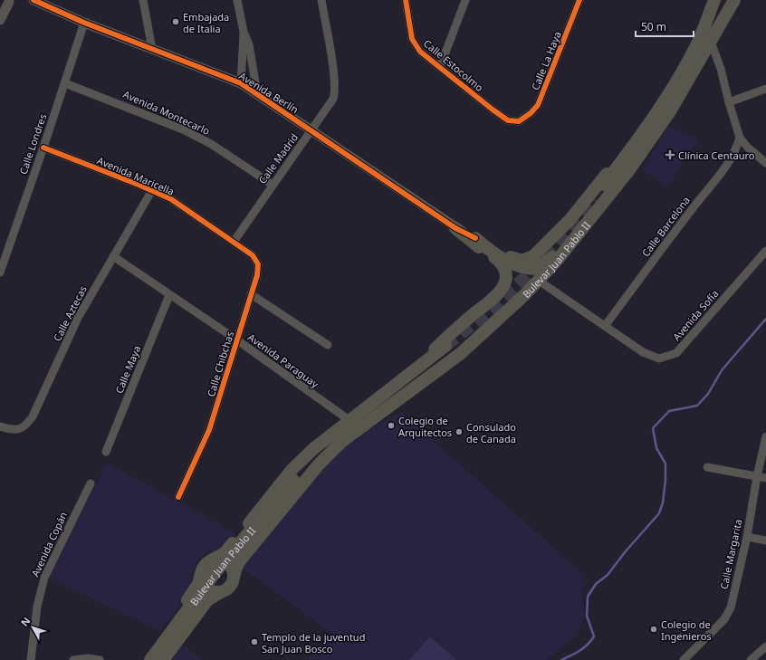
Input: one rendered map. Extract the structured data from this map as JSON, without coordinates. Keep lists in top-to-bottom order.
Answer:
{
  "streets": {
    "main road": ["Bulevar Juan Pablo II"],
    "street": [
      "Calle La Haya",
      "Calle Estocolmo",
      "Avenida Berlín",
      "Avenida Montecarlo",
      "Calle Londres",
      "Calle Madrid",
      "Avenida Maricella",
      "Calle Barcelona",
      "Calle Aztecas",
      "Avenida Sofía",
      "Avenida Paraguay",
      "Calle Chibchas",
      "Calle Maya",
      "Avenida Copán",
      "Calle Margarita"
    ]
  },
  "crossings": [
    ["Calle La Haya", "Calle Estocolmo"],
    ["Avenida Berlín", "Calle Londres"],
    ["Avenida Berlín", "Calle Madrid"],
    ["Avenida Montecarlo", "Calle Londres"],
    ["Avenida Montecarlo", "Calle Madrid"],
    ["Calle Londres", "Avenida Maricella"],
    ["Calle Madrid", "Avenida Maricella"],
    ["Calle Madrid", "Calle Chibchas"],
    ["Avenida Maricella", "Calle Aztecas"],
    ["Avenida Maricella", "Calle Chibchas"],
    ["Calle Barcelona", "Avenida Sofía"],
    ["Bulevar Juan Pablo II", "Avenida Sofía"],
    ["Bulevar Juan Pablo II", "Avenida Paraguay"],
    ["Calle Aztecas", "Avenida Paraguay"],
    ["Avenida Paraguay", "Calle Chibchas"],
    ["Avenida Paraguay", "Calle Maya"]
  ],
  "places": {
    "other": [
      "Embajada de Italia",
      "Colegio de Arquitectos",
      "Consulado de Canada",
      "Colegio de Ingenieros",
      "Templo de la juventud San Juan Bosco"
    ],
    "health": ["Clínica Centauro"]
  },
  "scale_bar": "50 m",
  "north": "top left"
}
